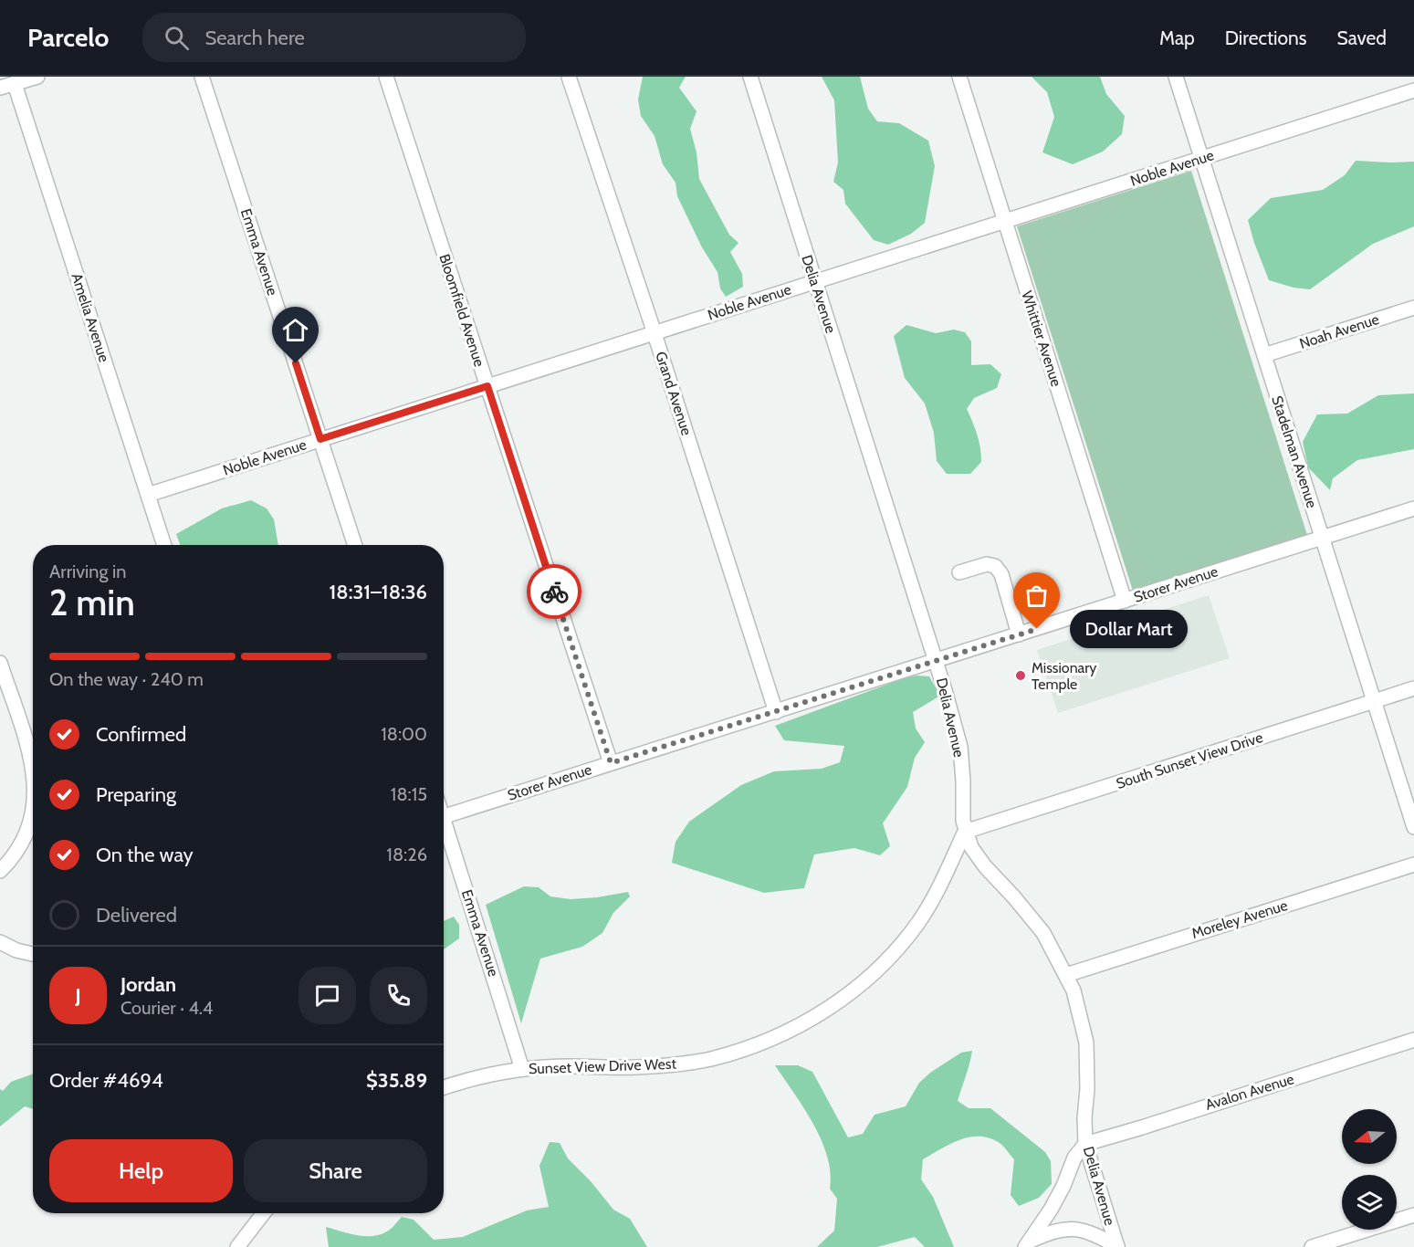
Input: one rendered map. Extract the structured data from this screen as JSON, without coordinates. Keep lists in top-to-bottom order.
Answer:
{
  "streets": {
    "street": [
      "Noble Avenue",
      "Emma Avenue",
      "Delia Avenue",
      "Bloomfield Avenue",
      "Amelia Avenue",
      "Noah Avenue",
      "Whittier Avenue",
      "Grand Avenue",
      "Stadelman Avenue",
      "Storer Avenue",
      "South Sunset View Drive",
      "Moreley Avenue",
      "Sunset View Drive West",
      "Avalon Avenue"
    ]
  },
  "crossings": [
    ["Noble Avenue", "Emma Avenue"],
    ["Noble Avenue", "Delia Avenue"],
    ["Noble Avenue", "Bloomfield Avenue"],
    ["Noble Avenue", "Amelia Avenue"],
    ["Noble Avenue", "Whittier Avenue"],
    ["Noble Avenue", "Grand Avenue"],
    ["Noble Avenue", "Stadelman Avenue"],
    ["Emma Avenue", "Sunset View Drive West"],
    ["Delia Avenue", "Storer Avenue"],
    ["Delia Avenue", "South Sunset View Drive"],
    ["Delia Avenue", "Moreley Avenue"],
    ["Delia Avenue", "Sunset View Drive West"],
    ["Delia Avenue", "Avalon Avenue"],
    ["Bloomfield Avenue", "Storer Avenue"],
    ["Noah Avenue", "Stadelman Avenue"],
    ["Whittier Avenue", "Storer Avenue"],
    ["Grand Avenue", "Storer Avenue"],
    ["Stadelman Avenue", "Storer Avenue"],
    ["Stadelman Avenue", "South Sunset View Drive"],
    ["South Sunset View Drive", "Sunset View Drive West"]
  ],
  "places": ["Dollar Mart", "Missionary Temple"],
  "north": "left",
  "page": {
    "header": "Parcelo",
    "search": "Search here",
    "nav": ["Map", "Directions", "Saved"],
    "heading": ["2 min", "Arriving in", "18:31–18:36"],
    "panel": [
      "Jordan",
      "Courier · 4.4",
      "Order #4694",
      "$35.89"
    ],
    "bubble": "Dollar Mart",
    "bar": "On the way · 240 m",
    "list": [
      ["Confirmed", "18:00"],
      ["Preparing", "18:15"],
      ["On the way", "18:26"],
      "Delivered"
    ],
    "round": "J",
    "buttons": ["Help", "Share"]
  }
}
